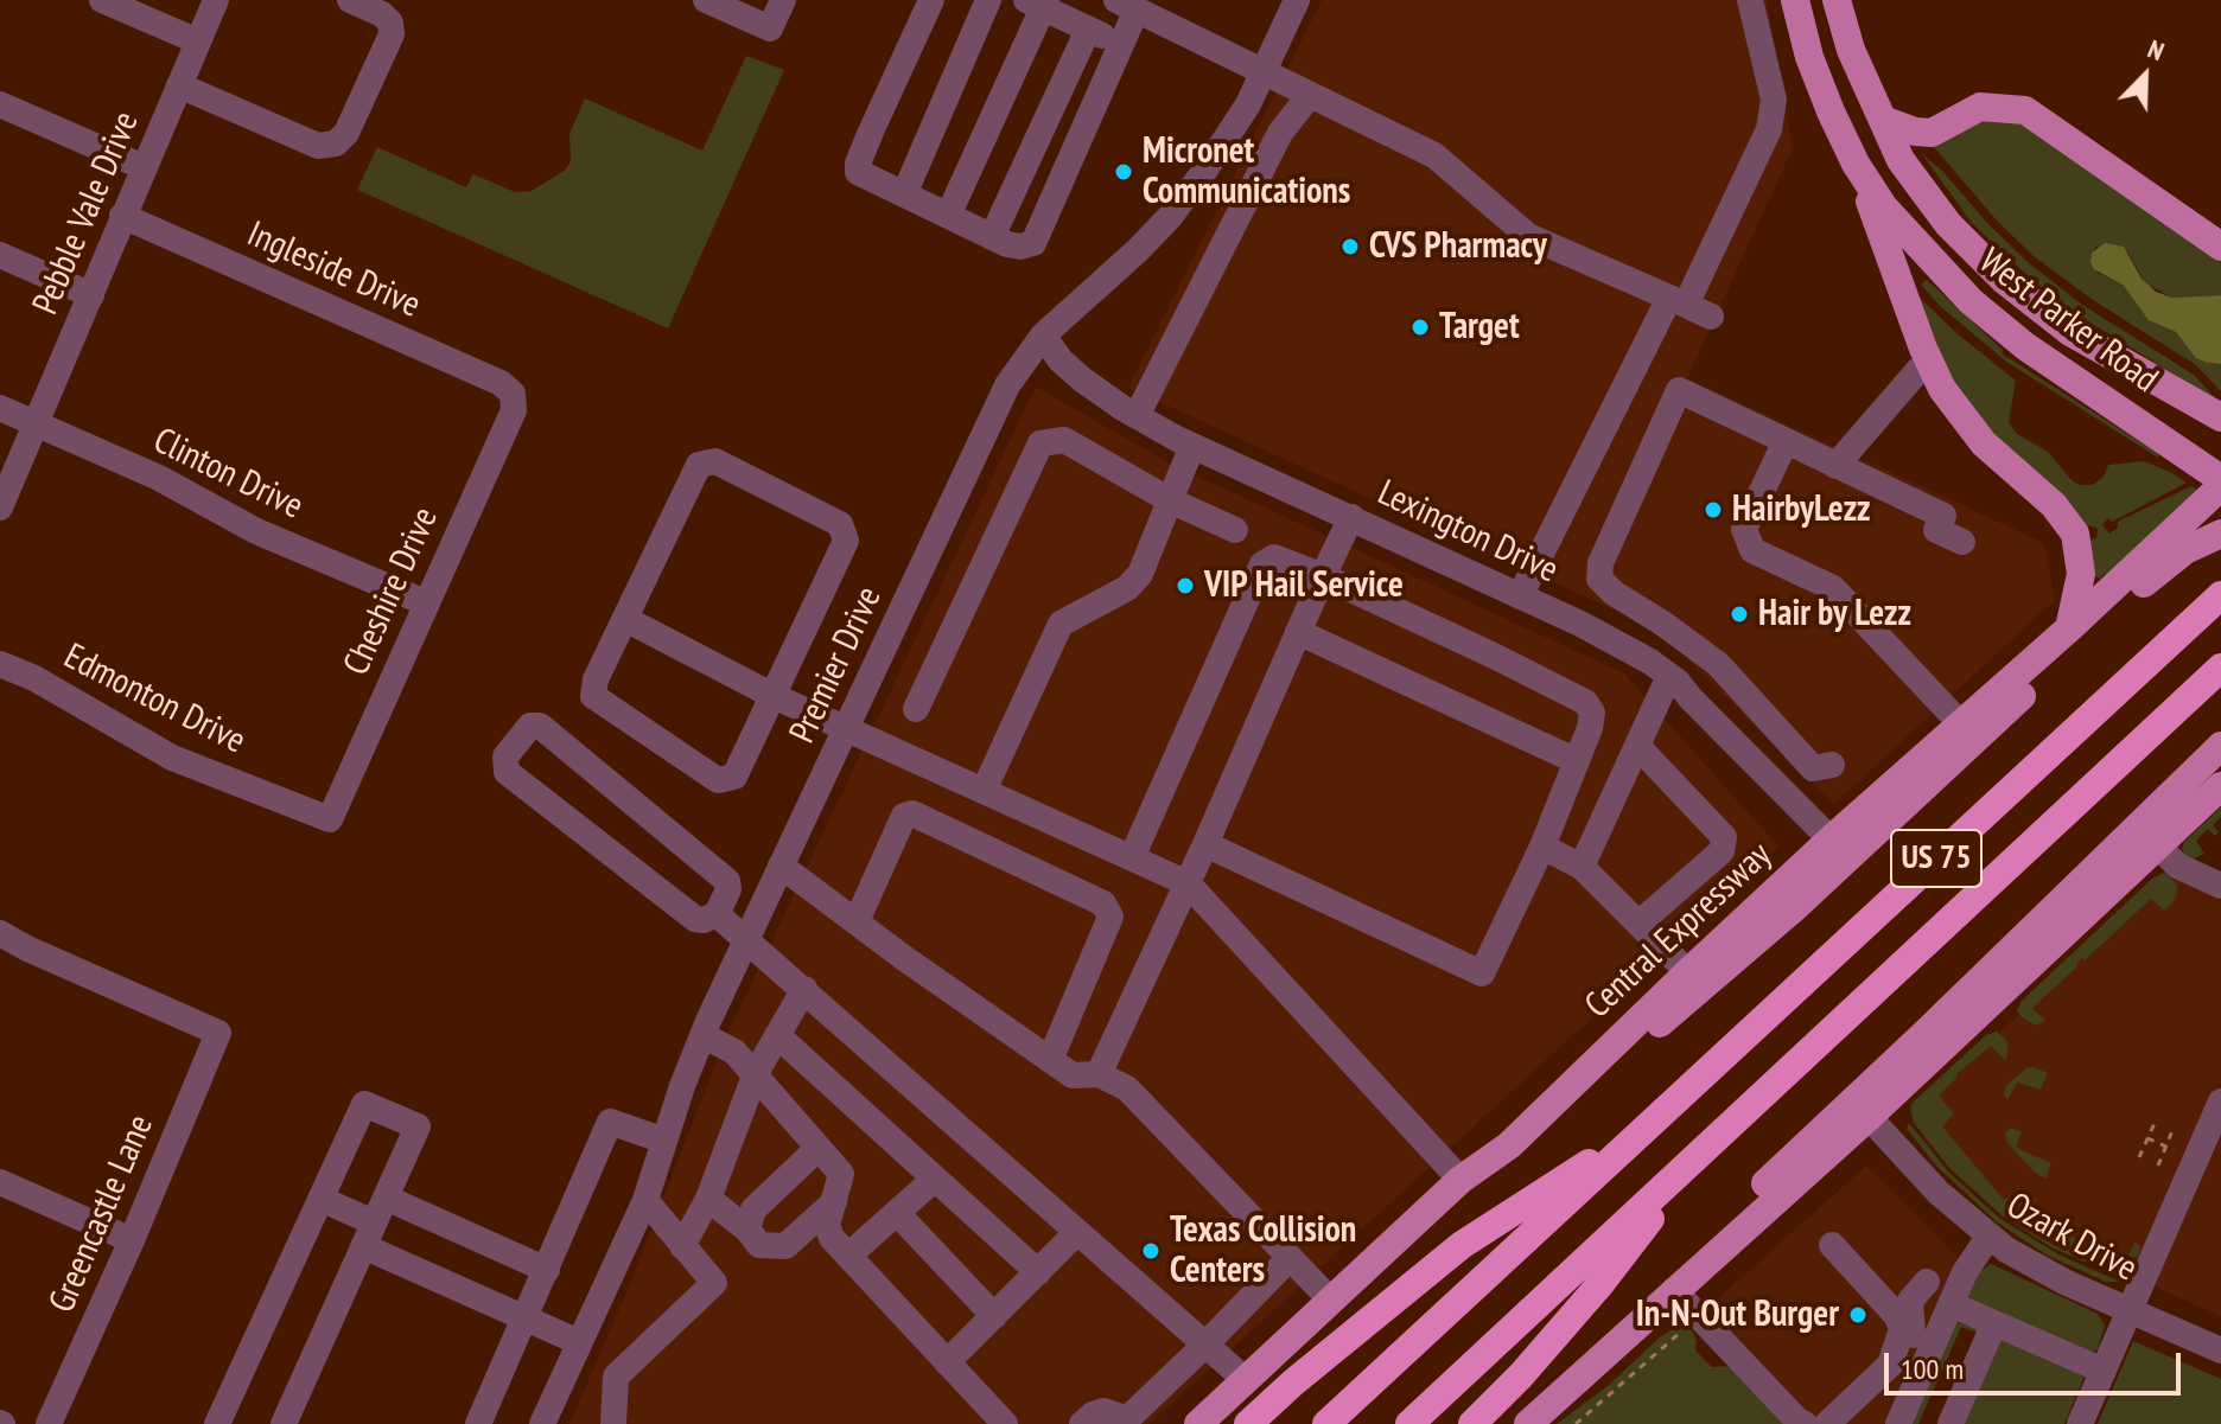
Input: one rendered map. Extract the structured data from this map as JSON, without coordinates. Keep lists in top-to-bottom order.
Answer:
{
  "streets": {
    "highway": ["US 75"],
    "main road": ["West Parker Road", "Central Expressway"],
    "street": [
      "Pebble Vale Drive",
      "Ingleside Drive",
      "Clinton Drive",
      "Lexington Drive",
      "Cheshire Drive",
      "Premier Drive",
      "Edmonton Drive",
      "Greencastle Lane",
      "Ozark Drive"
    ]
  },
  "crossings": [
    ["Pebble Vale Drive", "Ingleside Drive"],
    ["Pebble Vale Drive", "Clinton Drive"],
    ["Ingleside Drive", "Cheshire Drive"],
    ["West Parker Road", "Central Expressway"],
    ["Clinton Drive", "Cheshire Drive"],
    ["Lexington Drive", "Premier Drive"],
    ["Lexington Drive", "Central Expressway"],
    ["Cheshire Drive", "Edmonton Drive"]
  ],
  "places": [
    "Micronet Communications",
    "CVS Pharmacy",
    "Target",
    "HairbyLezz",
    "VIP Hail Service",
    "Hair by Lezz",
    "Texas Collision Centers",
    "In-N-Out Burger"
  ],
  "scale_bar": "100 m",
  "north": "top right"
}
